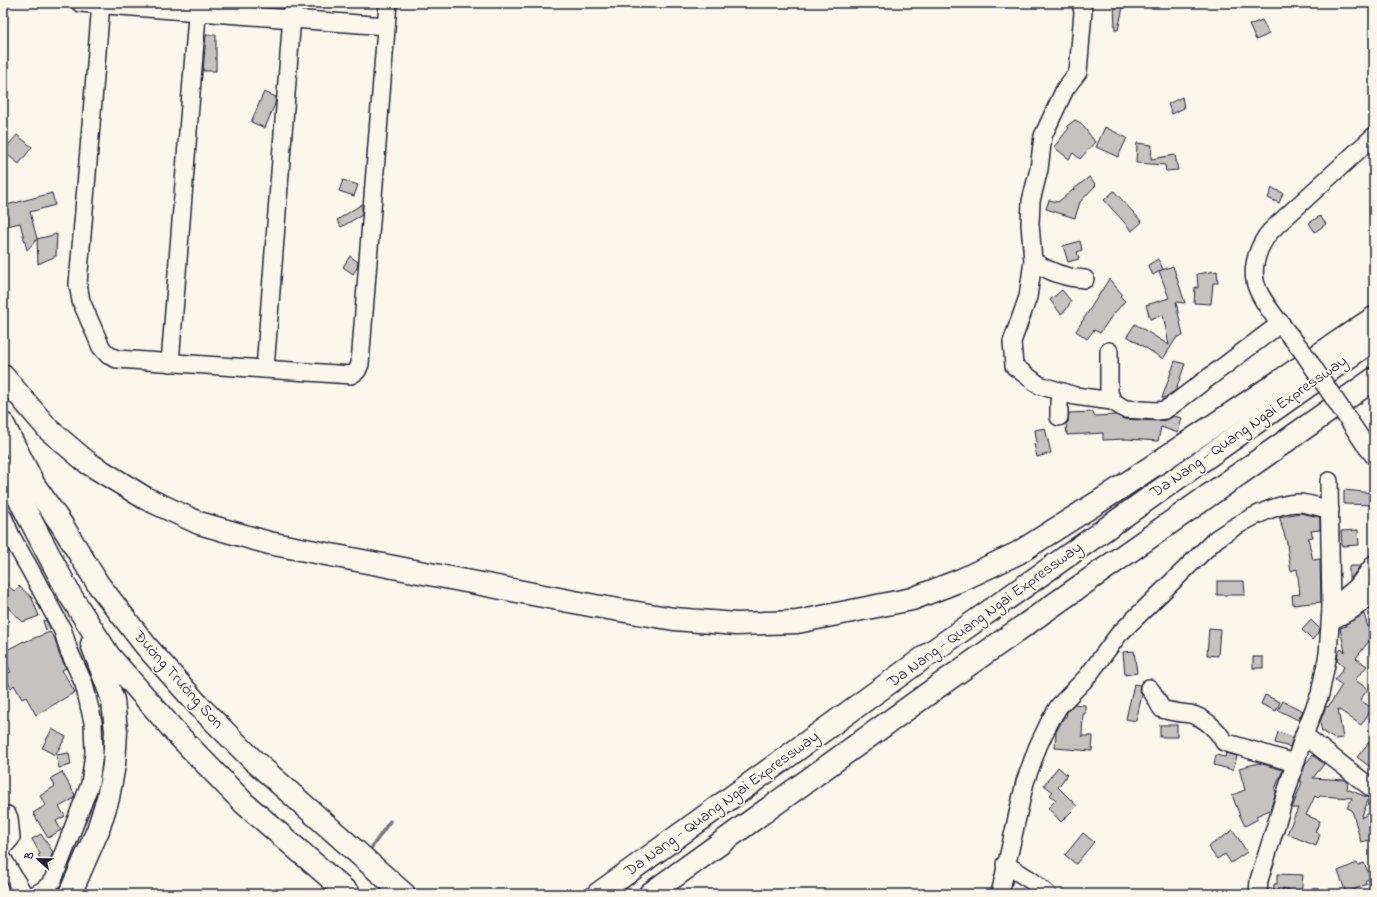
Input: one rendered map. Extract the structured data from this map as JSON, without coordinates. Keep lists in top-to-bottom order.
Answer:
{
  "streets": {
    "highway": ["Da Nang - Quang Ngai Expressway", "Đường Trường Sơn"]
  },
  "north": "left"
}
